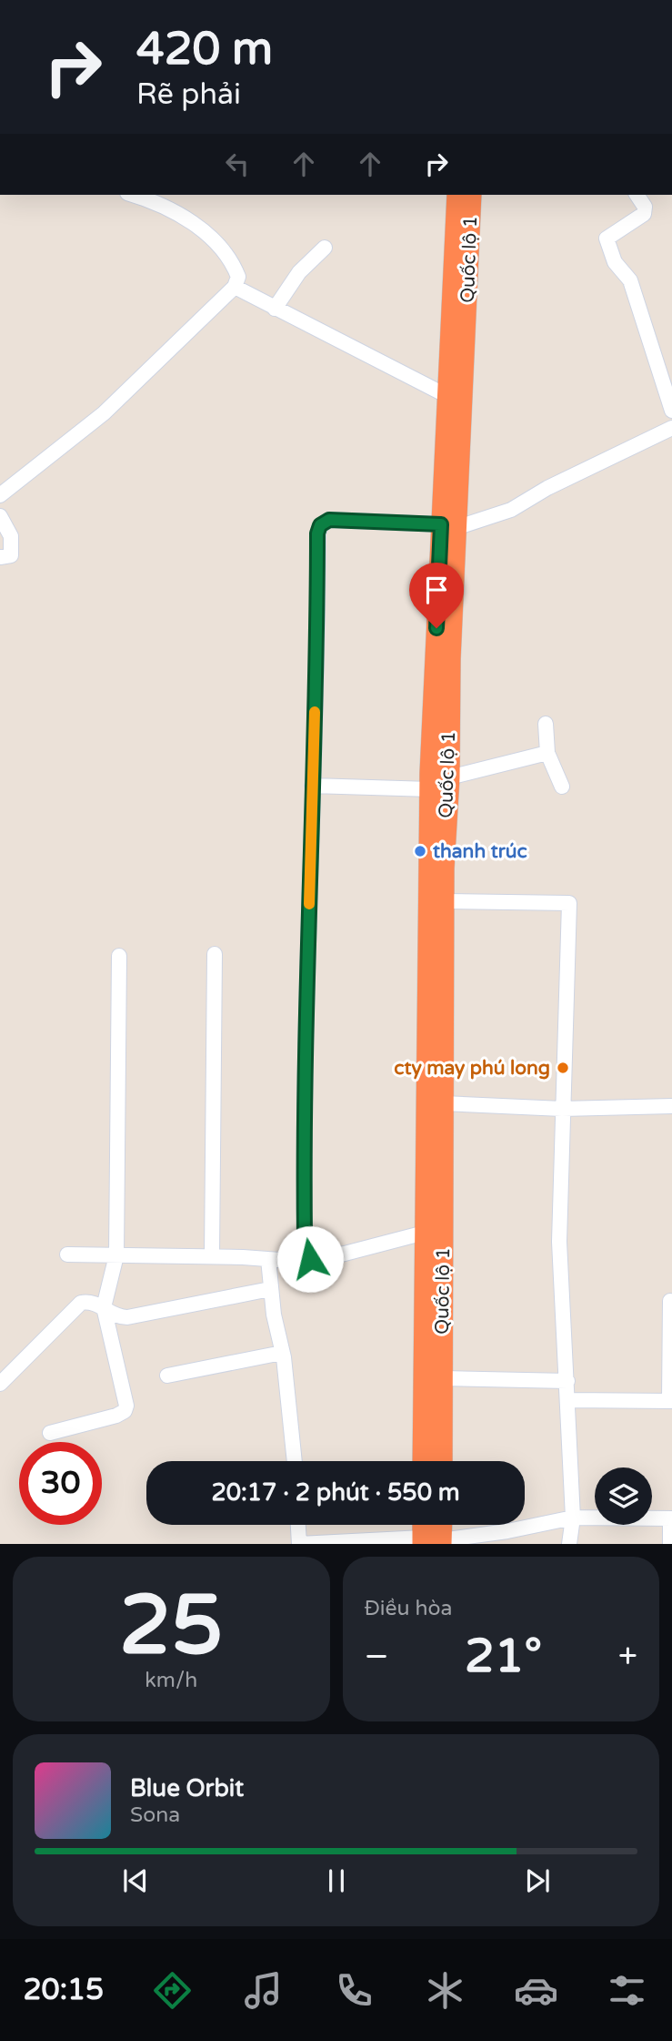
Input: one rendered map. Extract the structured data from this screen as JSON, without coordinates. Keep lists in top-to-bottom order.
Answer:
{
  "streets": {
    "highway": ["Quốc lộ 1"]
  },
  "places": ["thanh trúc", "cty may phú long"],
  "page": {
    "turn": ["420 m", "Rẽ phải"],
    "limit": "30",
    "trip": "20:17 · 2 phút · 550 m",
    "tile": [
      ["25", "km/h"],
      "Điều hòa"
    ],
    "heat": ["−", "21°", "+"],
    "song": ["Blue Orbit", "Sona"],
    "tabs": "20:15"
  }
}
